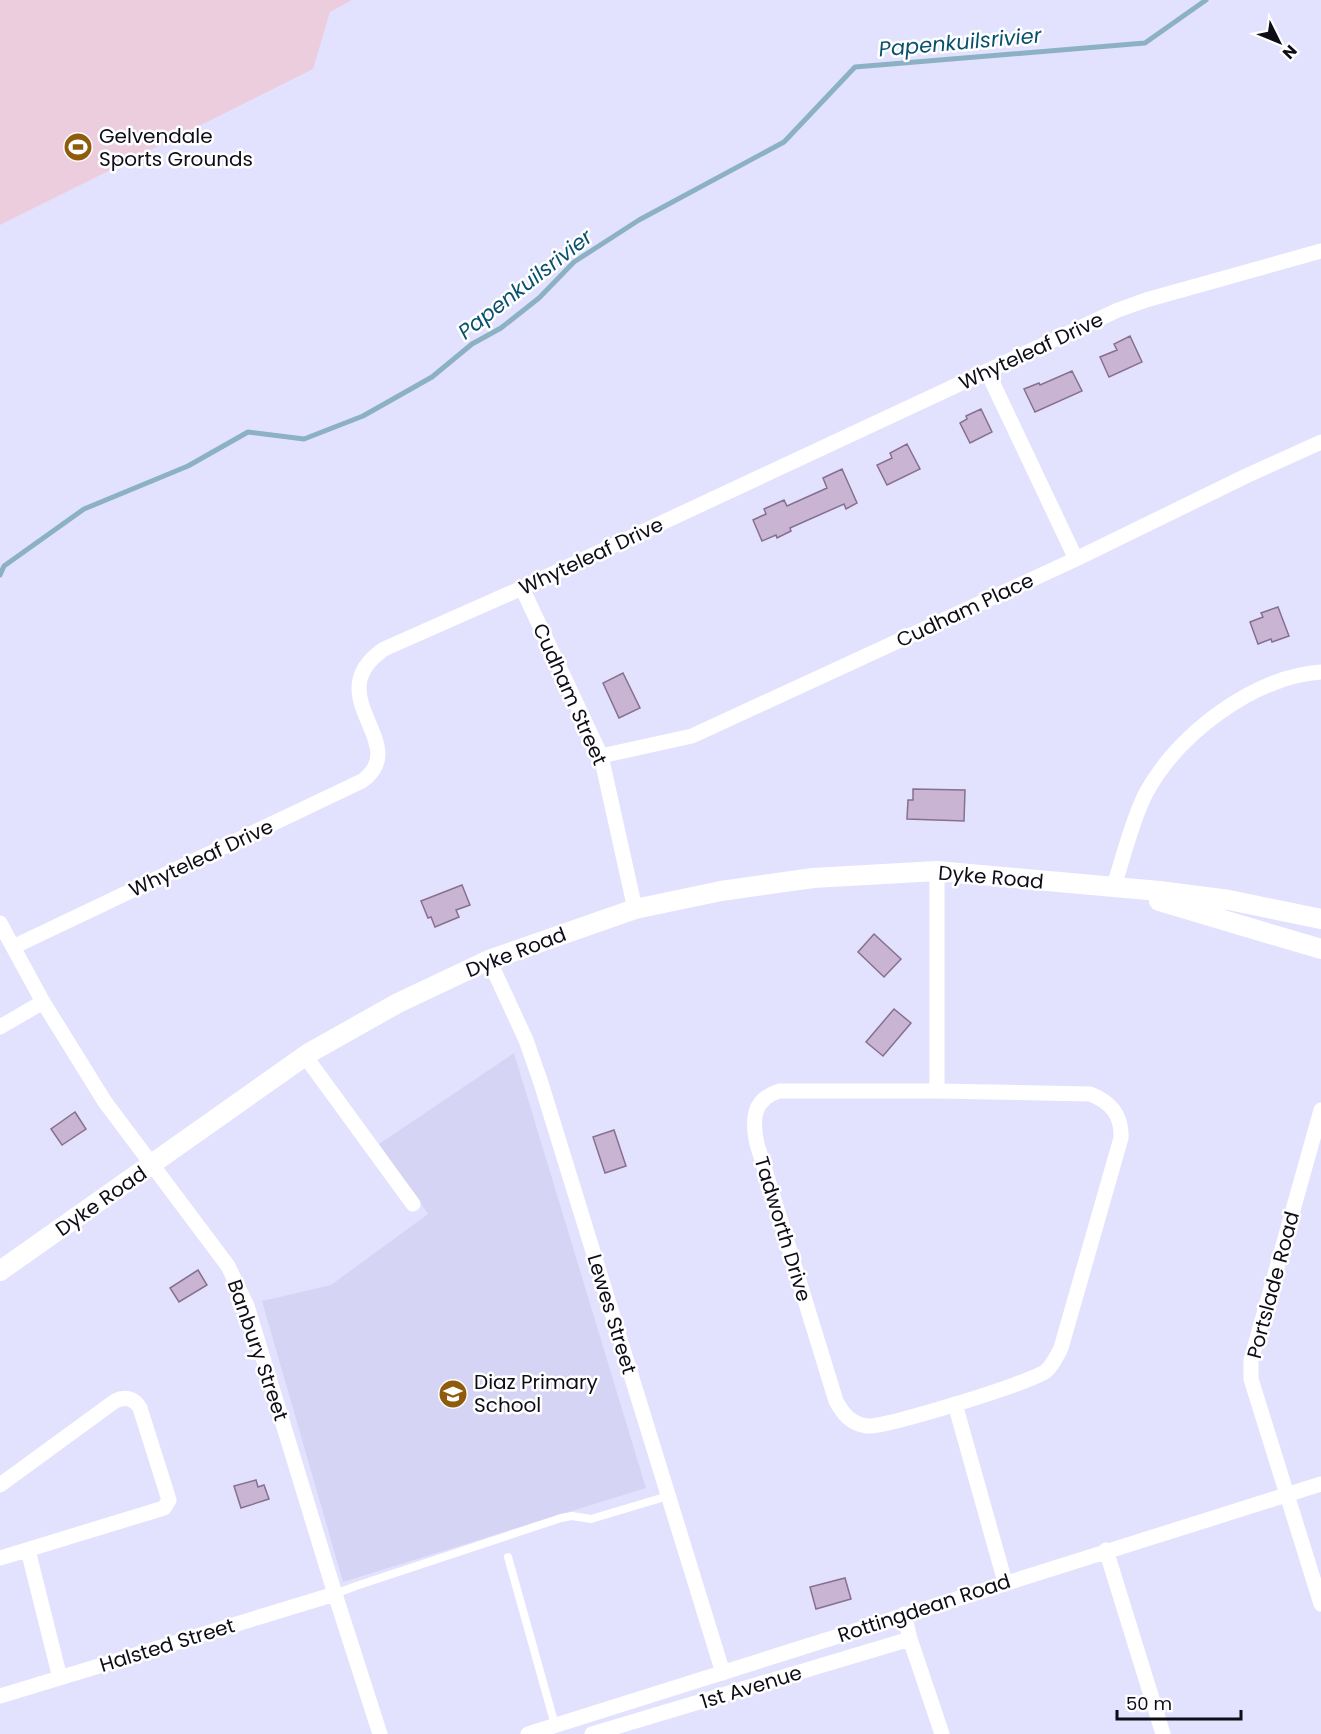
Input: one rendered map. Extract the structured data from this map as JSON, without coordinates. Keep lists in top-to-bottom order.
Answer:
{
  "streets": {
    "street": [
      "Whyteleaf Drive",
      "Cudham Place",
      "Cudham Street",
      "Dyke Road",
      "Tadworth Drive",
      "Portslade Road",
      "Lewes Street",
      "Banbury Street",
      "Rottingdean Road",
      "Halsted Street",
      "1st Avenue"
    ]
  },
  "crossings": [
    ["Whyteleaf Drive", "Cudham Street"],
    ["Whyteleaf Drive", "Banbury Street"],
    ["Cudham Place", "Cudham Street"],
    ["Cudham Street", "Dyke Road"],
    ["Dyke Road", "Lewes Street"],
    ["Dyke Road", "Banbury Street"],
    ["Portslade Road", "Rottingdean Road"],
    ["Lewes Street", "Rottingdean Road"],
    ["Banbury Street", "Halsted Street"]
  ],
  "water": ["Papenkuilsrivier"],
  "places": {
    "sports": ["Gelvendale Sports Grounds"],
    "school or university": ["Diaz Primary School"]
  },
  "scale_bar": "50 m",
  "north": "bottom right"
}
